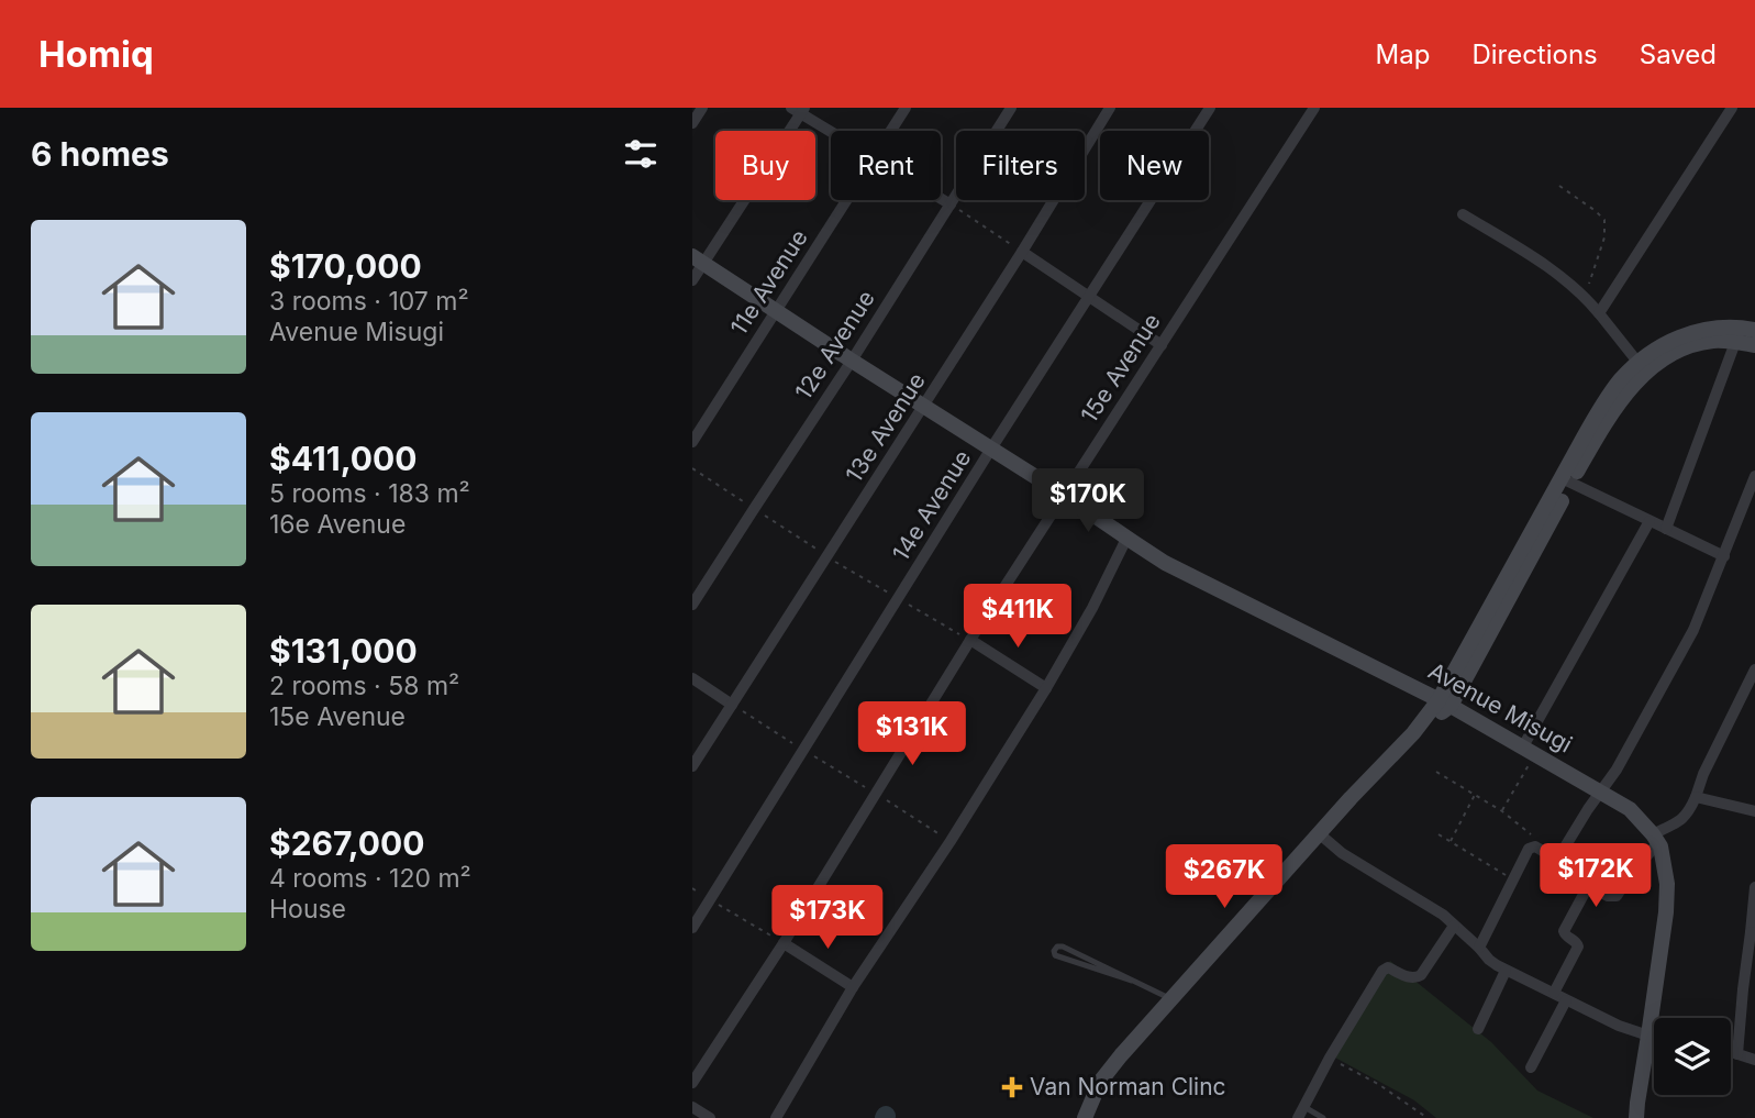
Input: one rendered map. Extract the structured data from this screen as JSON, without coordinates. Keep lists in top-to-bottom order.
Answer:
{
  "streets": {
    "street": [
      "11e Avenue",
      "12e Avenue",
      "15e Avenue",
      "13e Avenue",
      "14e Avenue",
      "Avenue Misugi"
    ]
  },
  "crossings": [
    ["11e Avenue", "Avenue Misugi"],
    ["12e Avenue", "Avenue Misugi"],
    ["15e Avenue", "Avenue Misugi"],
    ["13e Avenue", "Avenue Misugi"],
    ["14e Avenue", "Avenue Misugi"]
  ],
  "places": {
    "health": ["Van Norman Clinc"]
  },
  "page": {
    "header": "Homiq",
    "nav": ["Map", "Directions", "Saved"],
    "heading": "6 homes",
    "chip": [
      "Buy",
      "Rent",
      "Filters",
      "New"
    ],
    "list": [
      {
        "name": "$170,000",
        "note": "3 rooms · 107 m² · Avenue Misugi"
      },
      {
        "name": "$411,000",
        "note": "5 rooms · 183 m² · 16e Avenue"
      },
      {
        "name": "$131,000",
        "note": "2 rooms · 58 m² · 15e Avenue"
      },
      {
        "name": "$267,000",
        "note": "4 rooms · 120 m² · House"
      }
    ],
    "price": [
      "$170K",
      "$411K",
      "$131K",
      "$172K",
      "$267K",
      "$173K"
    ]
  }
}
